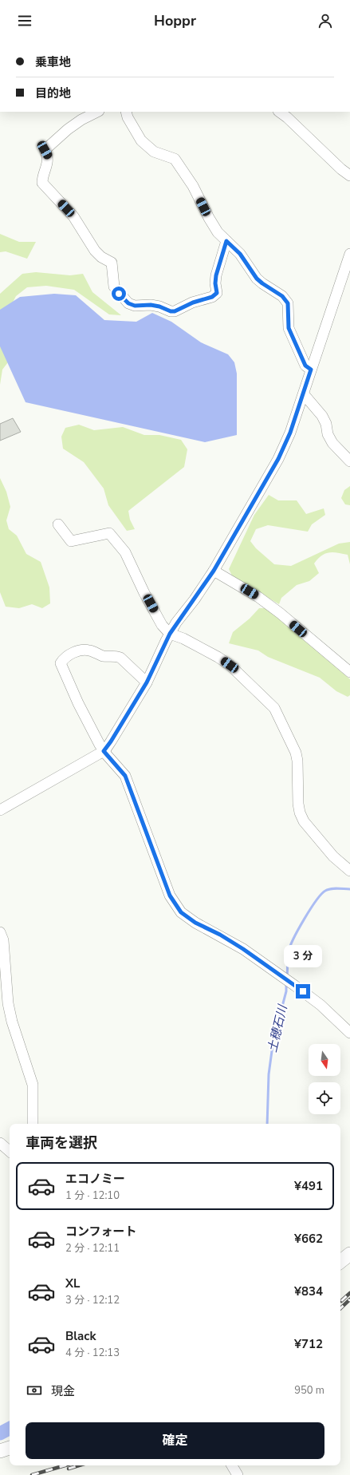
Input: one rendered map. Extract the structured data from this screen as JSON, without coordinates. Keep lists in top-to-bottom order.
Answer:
{
  "water": ["土穂石川"],
  "north": "bottom",
  "page": {
    "header": "Hoppr",
    "banner": ["乗車地", "目的地"],
    "bubble": "3 分",
    "heading": "車両を選択",
    "list": [
      {
        "name": "エコノミー",
        "note": "1 分 · 12:10",
        "value": "¥491"
      },
      {
        "name": "コンフォート",
        "note": "2 分 · 12:11",
        "value": "¥662"
      },
      {
        "name": "XL",
        "note": "3 分 · 12:12",
        "value": "¥834"
      },
      {
        "name": "Black",
        "note": "4 分 · 12:13",
        "value": "¥712"
      }
    ],
    "pay": ["現金", "950 m"],
    "buttons": "確定"
  }
}
